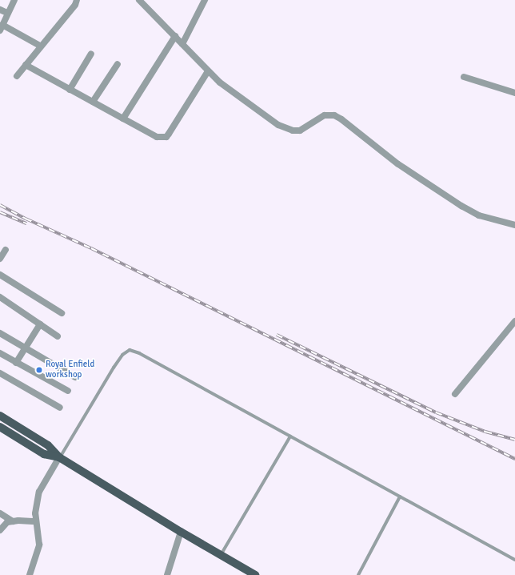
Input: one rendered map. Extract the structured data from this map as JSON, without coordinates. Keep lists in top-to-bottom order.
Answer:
{
  "places": ["Royal Enfield workshop"]
}
